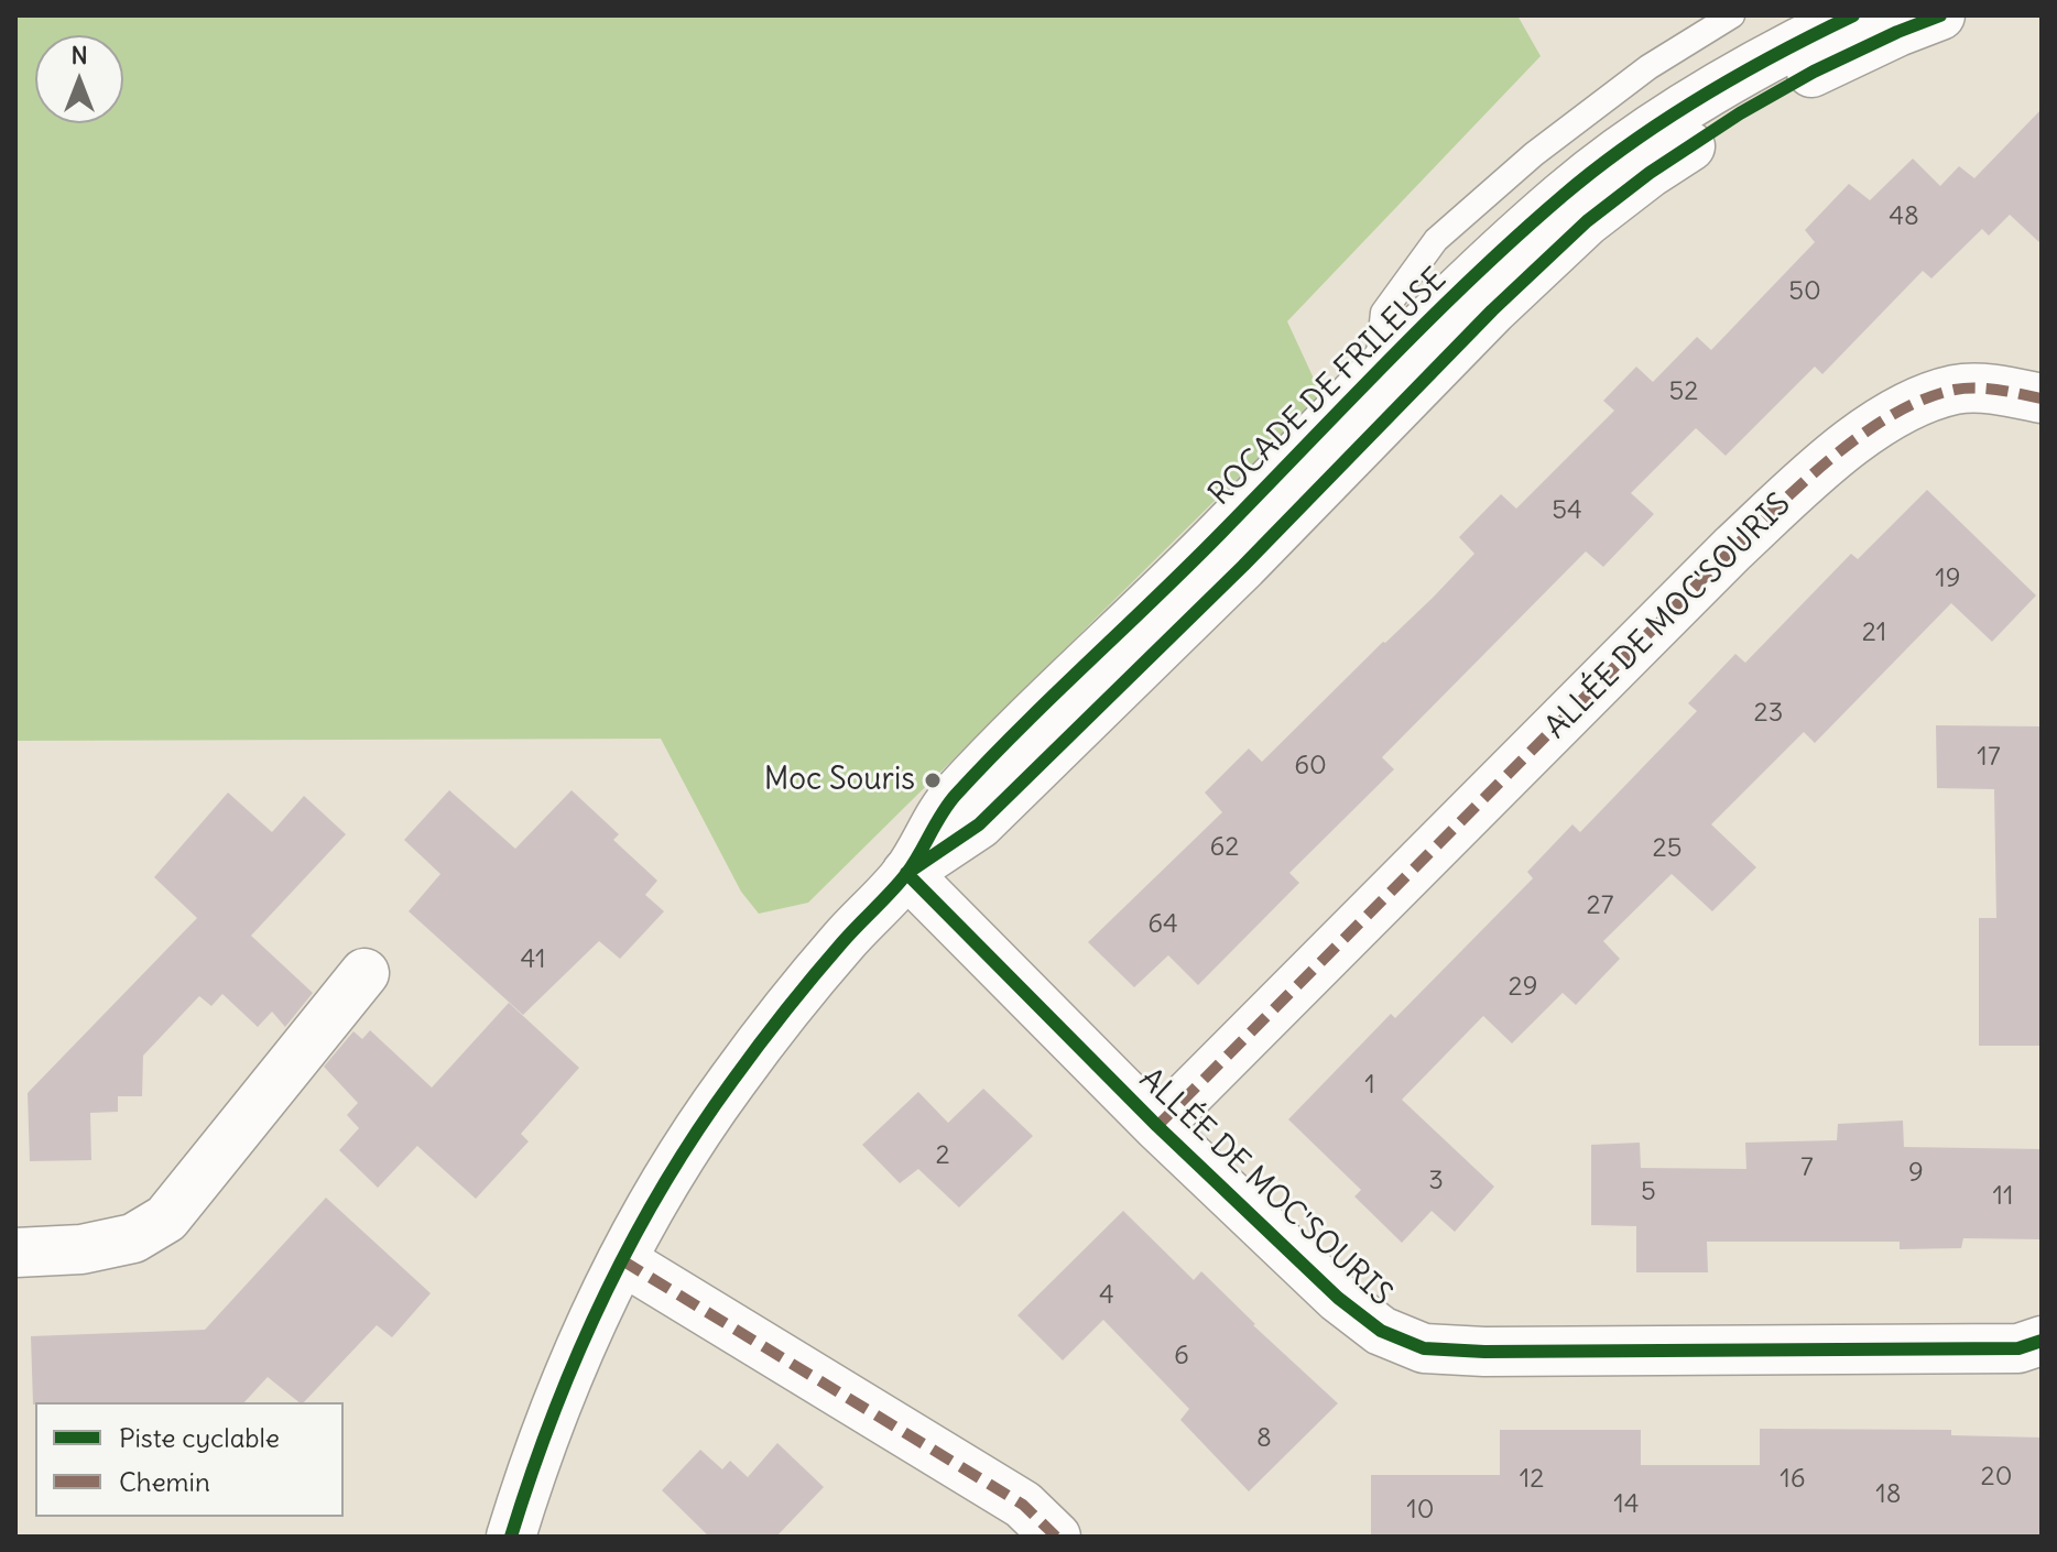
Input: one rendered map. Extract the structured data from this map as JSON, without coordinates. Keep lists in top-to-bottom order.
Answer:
{
  "streets": {
    "street": ["ROCADE DE FRILEUSE", "ALLÉE DE MOC'SOURIS"]
  },
  "crossings": [
    ["ROCADE DE FRILEUSE", "ALLÉE DE MOC'SOURIS"]
  ],
  "places": ["Moc Souris"],
  "house_numbers": [
    "48",
    "50",
    "52",
    "54",
    "19",
    "21",
    "23",
    "17",
    "60",
    "62",
    "25",
    "27",
    "64",
    "41",
    "29",
    "1",
    "2",
    "7",
    "9",
    "3",
    "5",
    "11",
    "4",
    "6",
    "8",
    "20",
    "12",
    "16",
    "18",
    "14",
    "10"
  ],
  "legend": ["Piste cyclable", "Chemin"],
  "north": "top"
}
